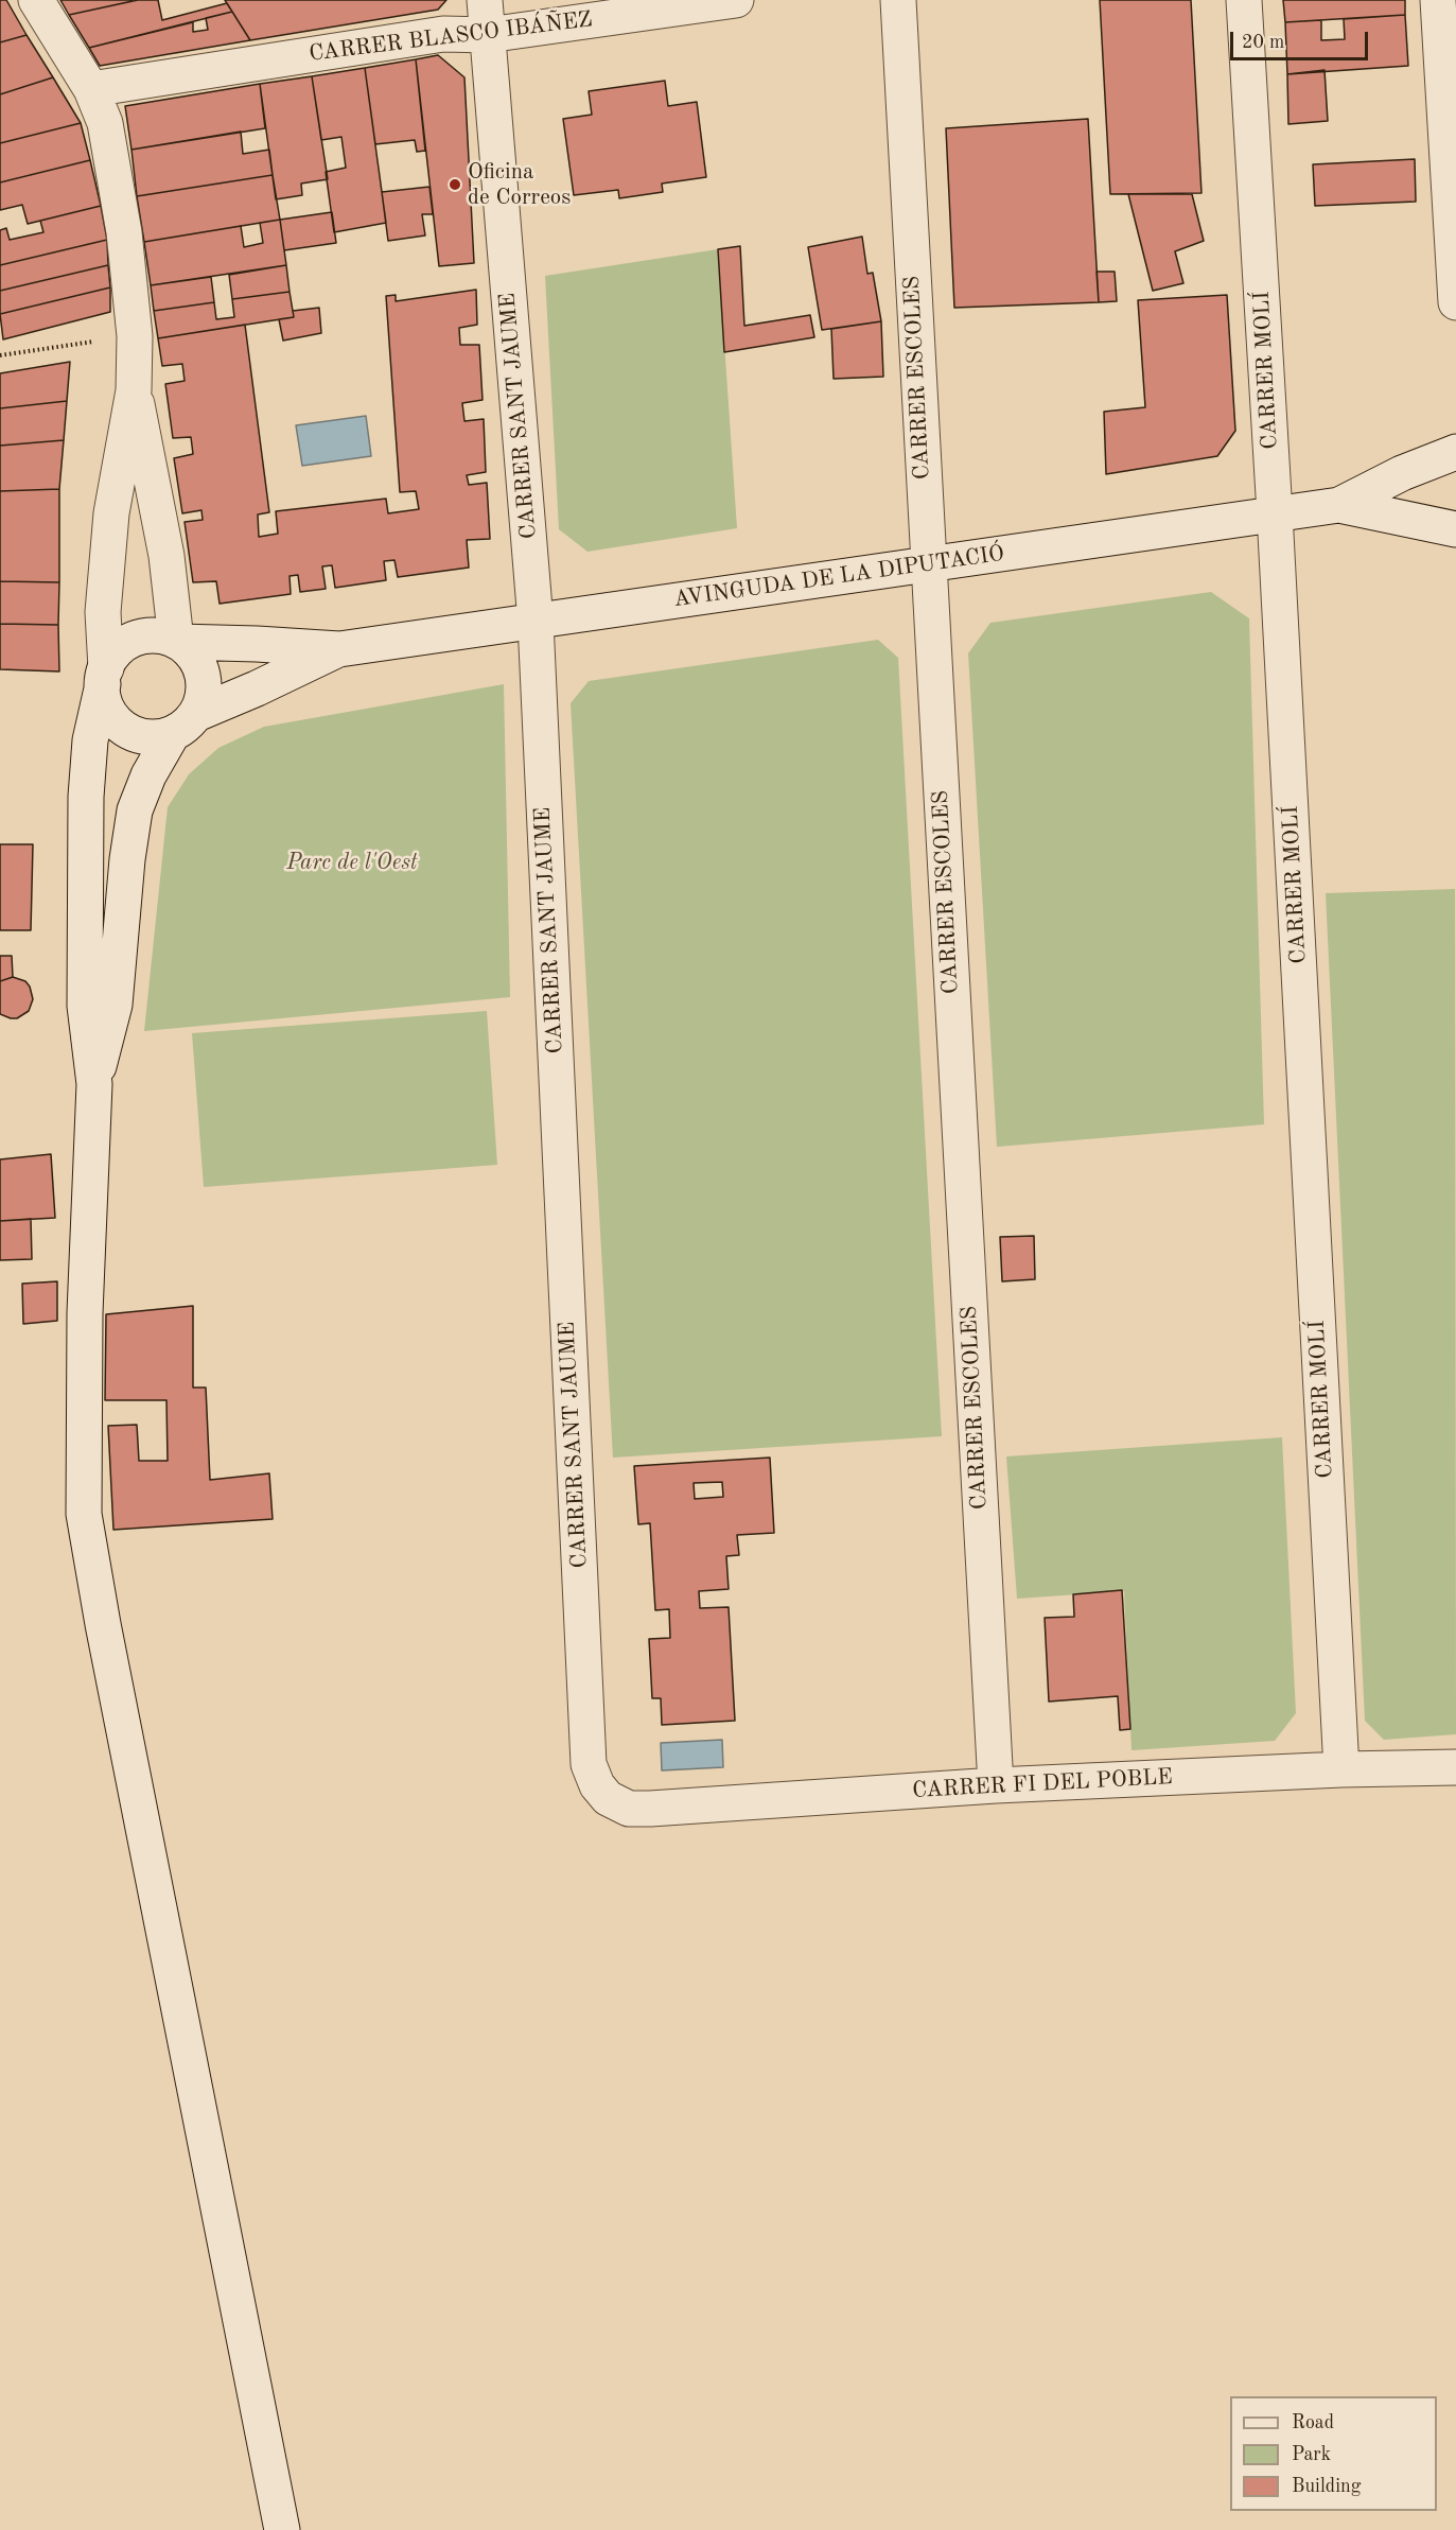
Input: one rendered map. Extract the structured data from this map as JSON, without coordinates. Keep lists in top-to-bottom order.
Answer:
{
  "streets": {
    "street": [
      "CARRER BLASCO IBÁÑEZ",
      "CARRER MOLÍ",
      "CARRER ESCOLES",
      "CARRER SANT JAUME",
      "AVINGUDA DE LA DIPUTACIÓ",
      "CARRER FI DEL POBLE"
    ]
  },
  "crossings": [
    ["CARRER BLASCO IBÁÑEZ", "CARRER SANT JAUME"],
    ["CARRER MOLÍ", "AVINGUDA DE LA DIPUTACIÓ"],
    ["CARRER MOLÍ", "CARRER FI DEL POBLE"],
    ["CARRER ESCOLES", "AVINGUDA DE LA DIPUTACIÓ"],
    ["CARRER ESCOLES", "CARRER FI DEL POBLE"],
    ["CARRER SANT JAUME", "AVINGUDA DE LA DIPUTACIÓ"],
    ["CARRER SANT JAUME", "CARRER FI DEL POBLE"]
  ],
  "parks": ["Parc de l'Oest"],
  "places": ["Oficina de Correos"],
  "legend": ["Road", "Park", "Building"],
  "scale_bar": "20 m"
}
